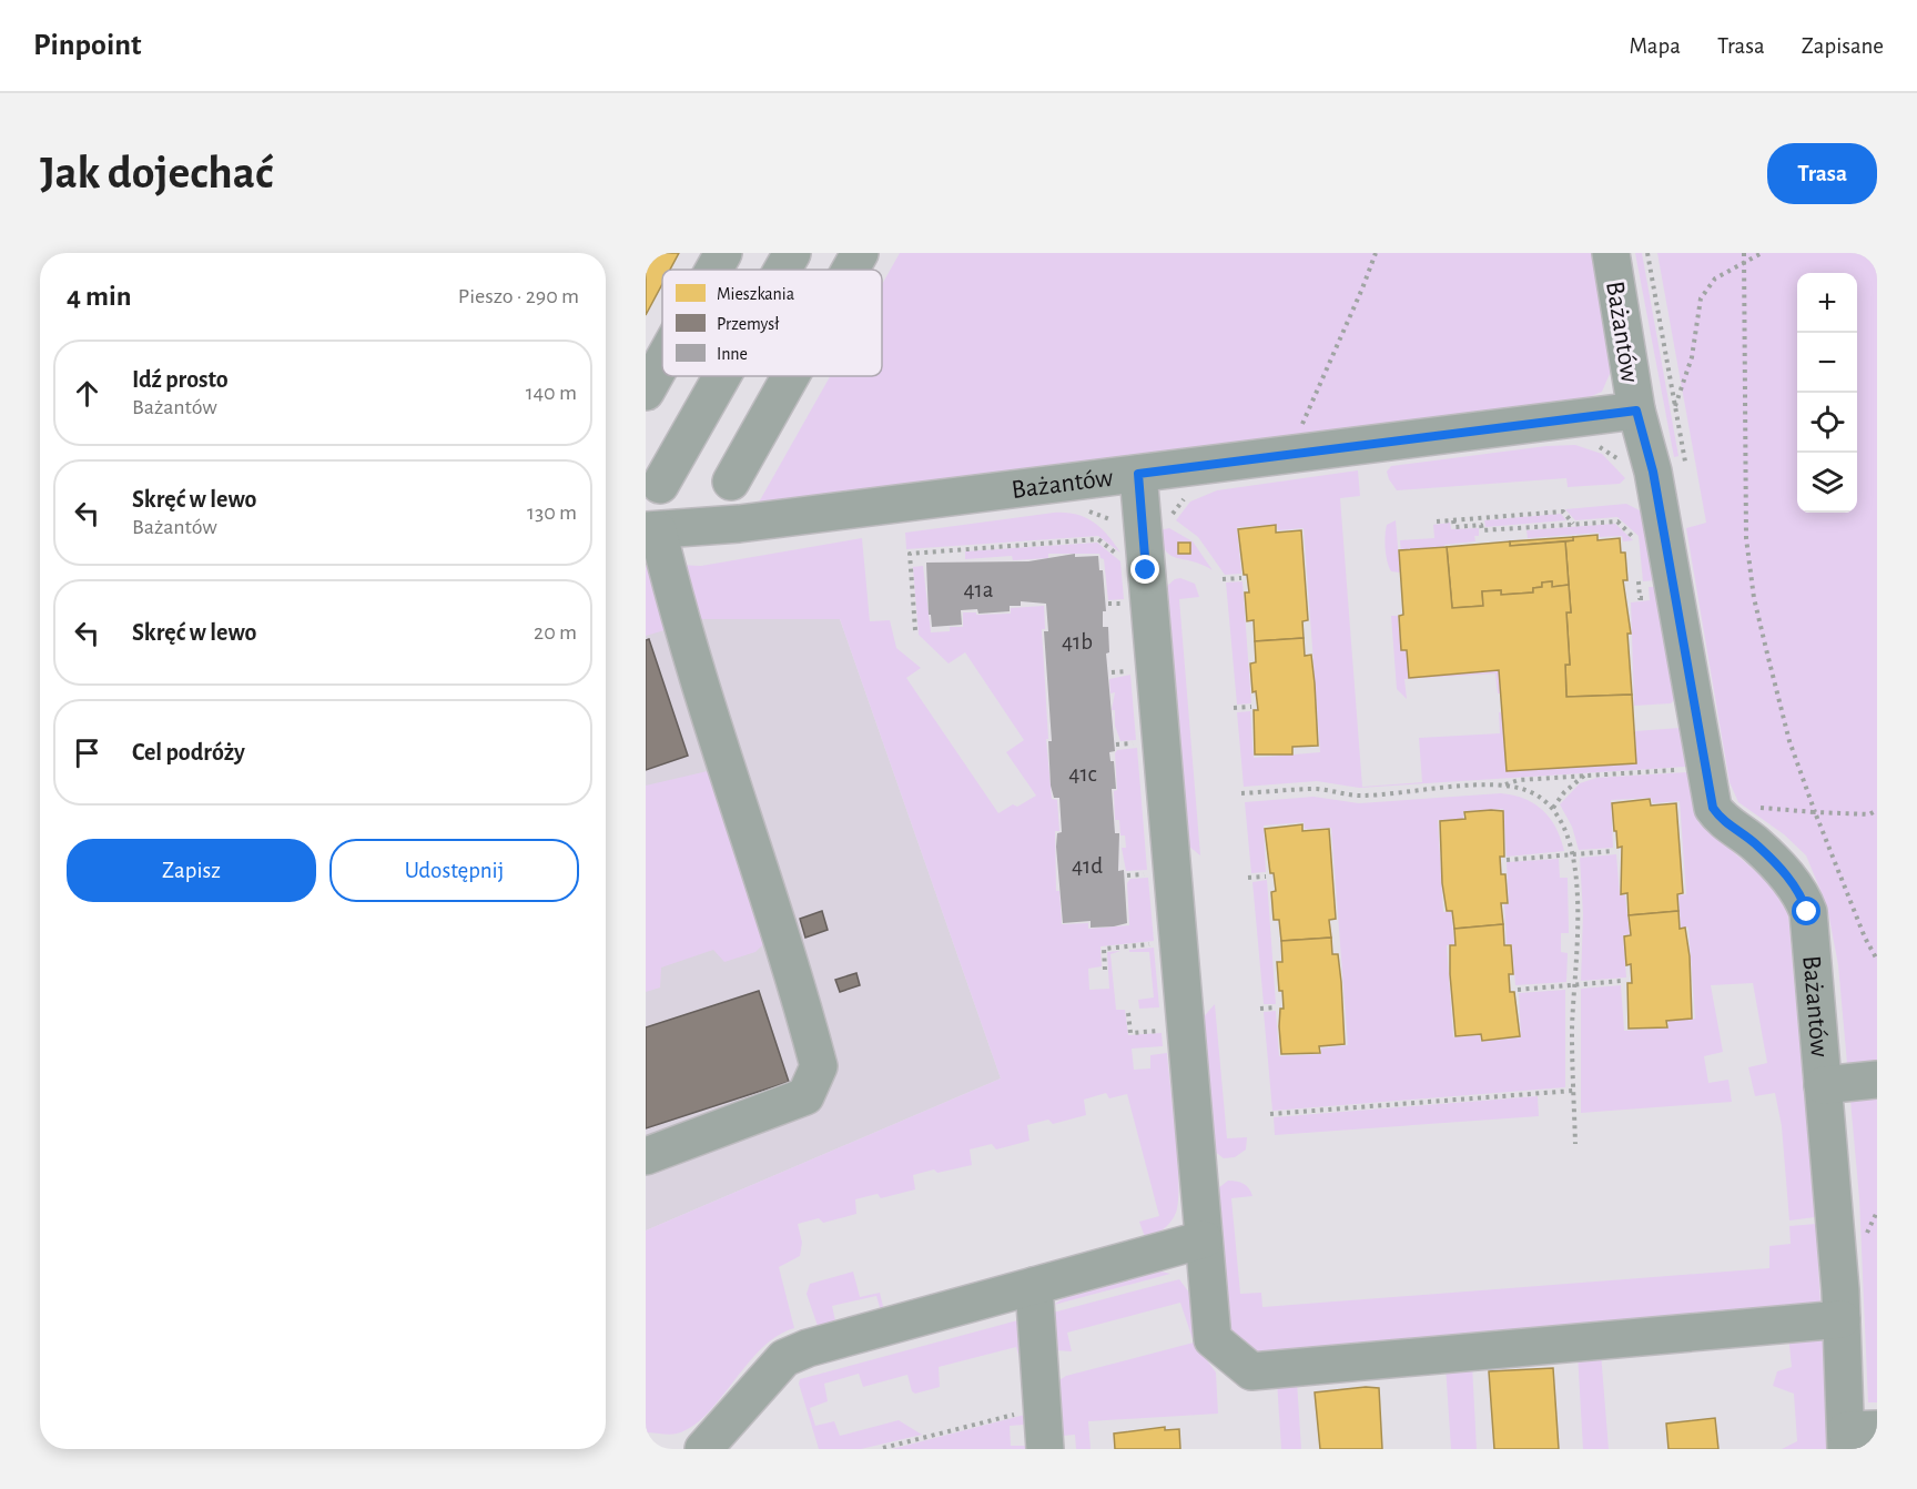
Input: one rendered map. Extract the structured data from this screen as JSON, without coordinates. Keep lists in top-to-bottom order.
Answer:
{
  "streets": {
    "street": ["Bażantów"]
  },
  "house_numbers": [
    "41a",
    "41b",
    "41c",
    "41d"
  ],
  "legend": ["Mieszkania", "Przemysł", "Inne"],
  "page": {
    "header": "Pinpoint",
    "nav": ["Mapa", "Trasa", "Zapisane"],
    "buttons": [
      "Trasa",
      ["Zapisz", "Udostępnij"]
    ],
    "title": "Jak dojechać",
    "heading": ["4 min", "Pieszo · 290 m"],
    "map_buttons": ["+", "−"],
    "list": [
      ["Idź prosto", "Bażantów", "140 m"],
      ["Skręć w lewo", "Bażantów", "130 m"],
      ["Skręć w lewo", "20 m"],
      "Cel podróży"
    ]
  }
}
